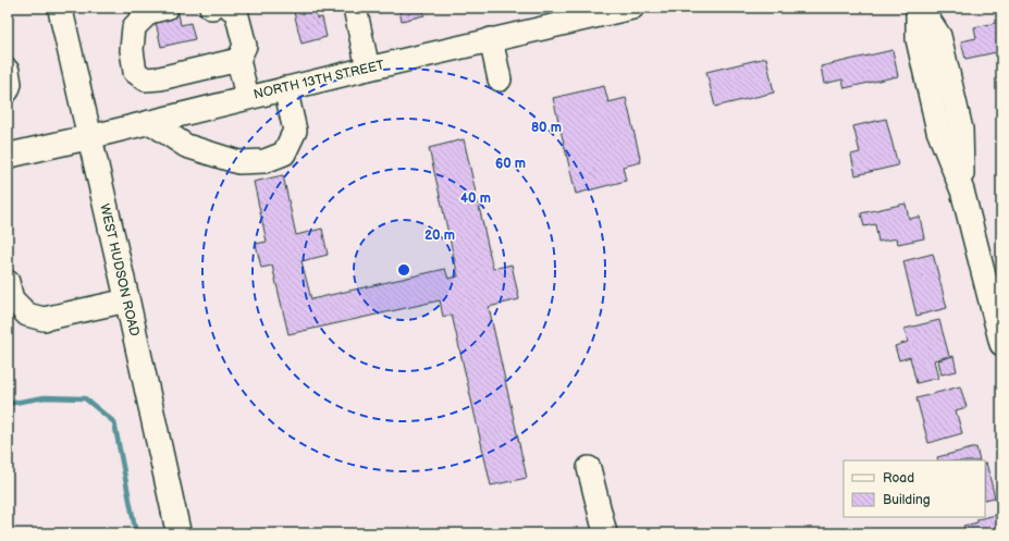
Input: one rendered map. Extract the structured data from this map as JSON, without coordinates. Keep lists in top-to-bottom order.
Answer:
{
  "streets": {
    "main road": ["NORTH 13TH STREET", "WEST HUDSON ROAD"]
  },
  "crossings": [
    ["NORTH 13TH STREET", "WEST HUDSON ROAD"]
  ],
  "legend": ["Road", "Building"],
  "rings": [
    "80 m",
    "60 m",
    "40 m",
    "20 m"
  ]
}
